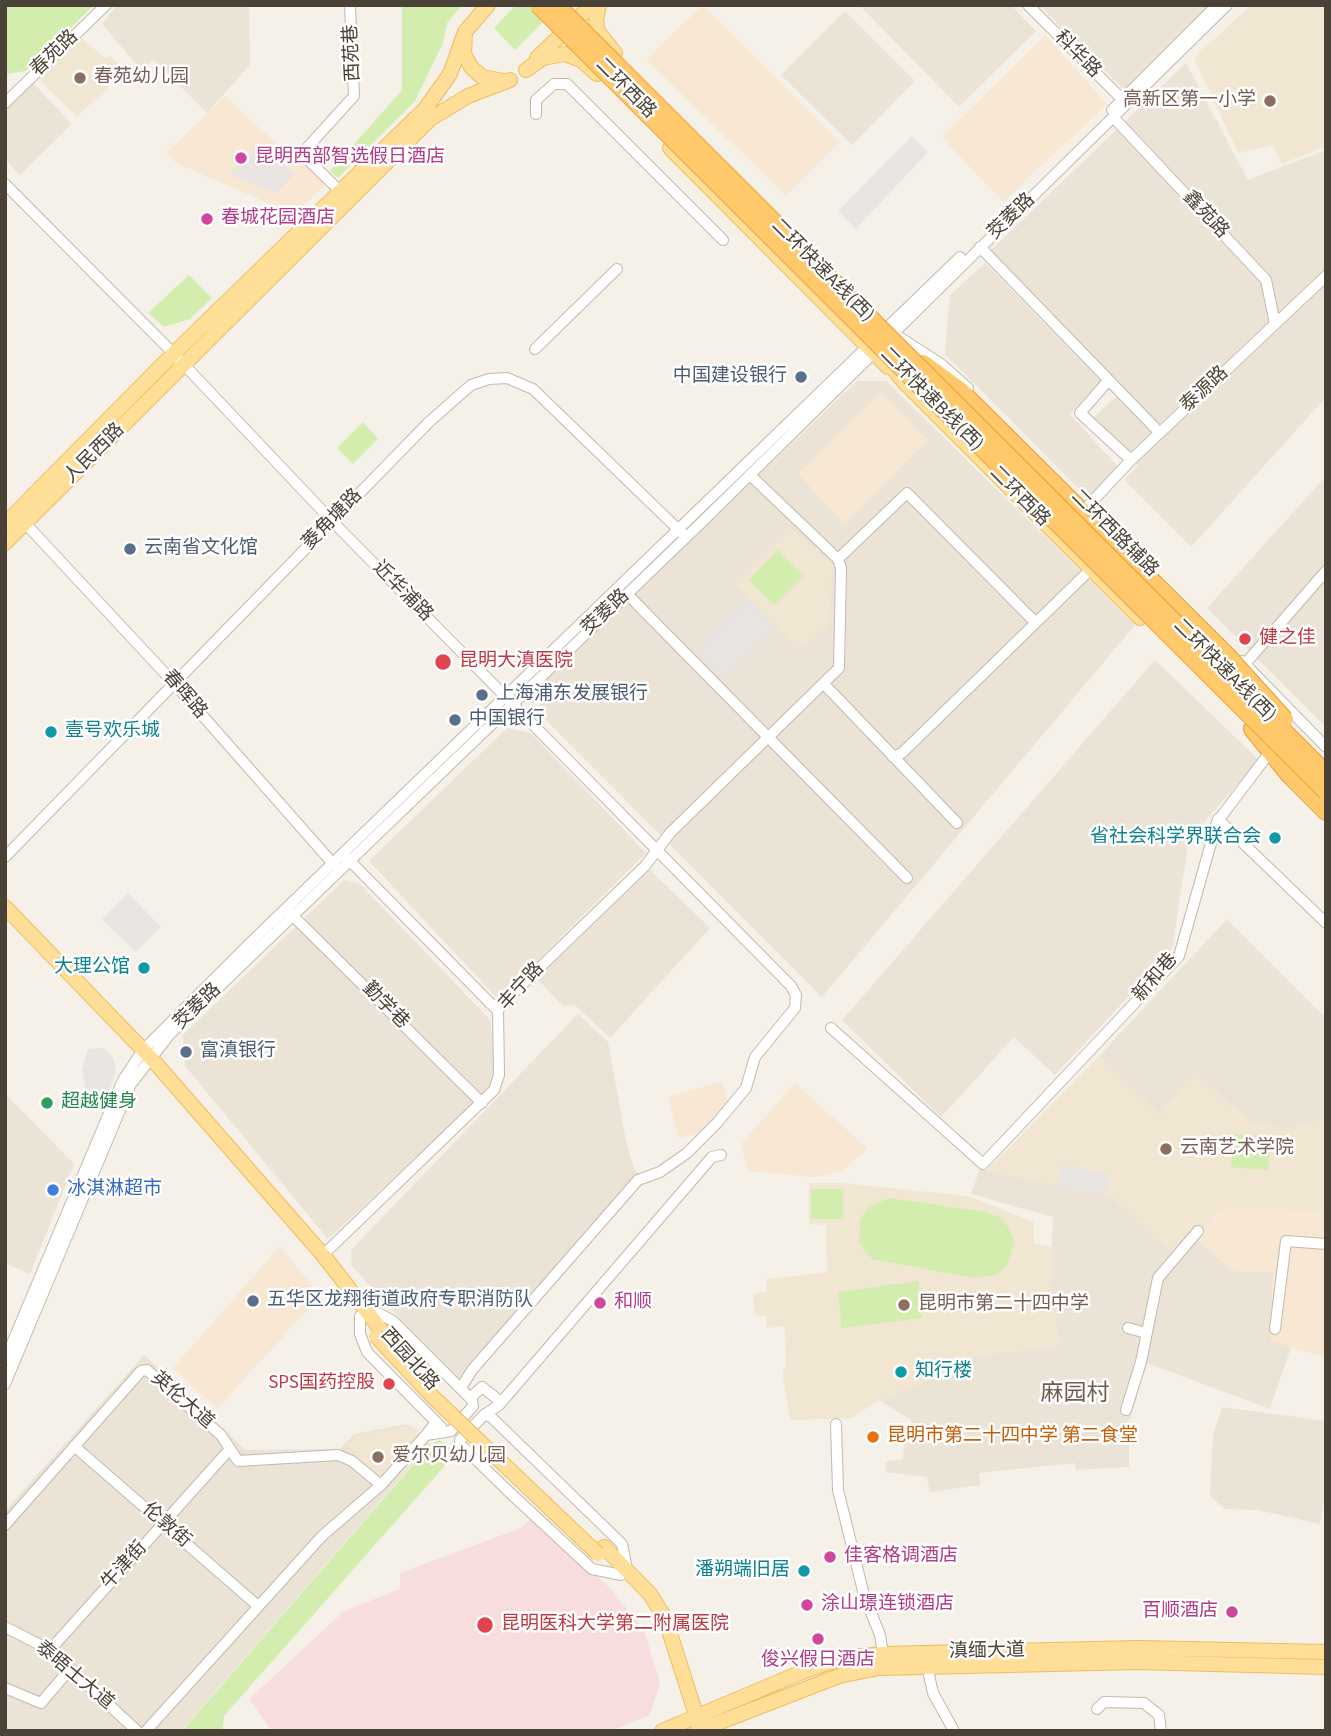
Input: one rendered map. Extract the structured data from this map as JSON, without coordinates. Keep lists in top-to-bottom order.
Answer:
{
  "streets": {
    "highway": ["二环快速A线(西)", "二环快速B线(西)"],
    "main road": [
      "二环西路",
      "人民西路",
      "西园北路",
      "滇缅大道"
    ],
    "street": [
      "西苑巷",
      "春苑路",
      "科华路",
      "鑫苑路",
      "茭菱路",
      "泰源路",
      "菱角塘路",
      "二环西路辅路",
      "近华浦路",
      "春晖路",
      "新和巷",
      "丰宁路",
      "勤学巷",
      "英伦大道",
      "伦敦街",
      "牛津街",
      "泰晤士大道"
    ]
  },
  "crossings": [
    ["西苑巷", "人民西路"],
    ["科华路", "茭菱路"],
    ["二环西路", "茭菱路"],
    ["二环西路", "二环快速A线(西)"],
    ["二环西路", "二环快速B线(西)"],
    ["二环西路", "二环西路辅路"],
    ["鑫苑路", "茭菱路"],
    ["鑫苑路", "泰源路"],
    ["茭菱路", "菱角塘路"],
    ["茭菱路", "二环西路辅路"],
    ["茭菱路", "近华浦路"],
    ["茭菱路", "春晖路"],
    ["茭菱路", "勤学巷"],
    ["茭菱路", "西园北路"],
    ["泰源路", "二环西路辅路"],
    ["人民西路", "近华浦路"],
    ["人民西路", "春晖路"],
    ["菱角塘路", "近华浦路"],
    ["菱角塘路", "春晖路"],
    ["近华浦路", "丰宁路"],
    ["丰宁路", "勤学巷"],
    ["丰宁路", "西园北路"],
    ["西园北路", "滇缅大道"],
    ["英伦大道", "伦敦街"],
    ["英伦大道", "牛津街"],
    ["伦敦街", "牛津街"],
    ["牛津街", "泰晤士大道"]
  ],
  "districts": ["麻园村"],
  "places": [
    "春苑幼儿园",
    "高新区第一小学",
    "昆明西部智选假日酒店",
    "春城花园酒店",
    "中国建设银行",
    "云南省文化馆",
    "健之佳",
    "昆明大滇医院",
    "上海浦东发展银行",
    "中国银行",
    "壹号欢乐城",
    "省社会科学界联合会",
    "大理公馆",
    "富滇银行",
    "超越健身",
    "云南艺术学院",
    "冰淇淋超市",
    "五华区龙翔街道政府专职消防队",
    "和顺",
    "昆明市第二十四中学",
    "知行楼",
    "SPS国药控股",
    "昆明市第二十四中学 第二食堂",
    "爱尔贝幼儿园",
    "佳客格调酒店",
    "潘朔端旧居",
    "涂山璟连锁酒店",
    "百顺酒店",
    "昆明医科大学第二附属医院",
    "俊兴假日酒店"
  ]
}
